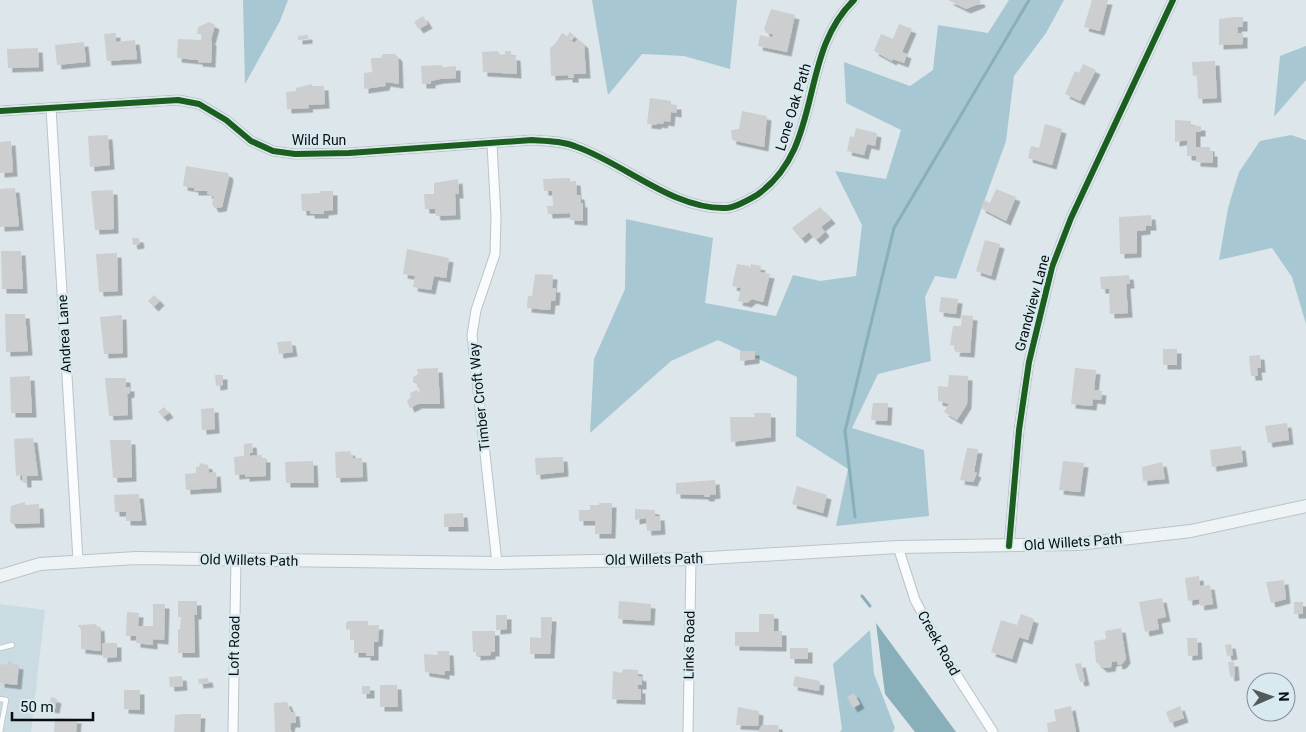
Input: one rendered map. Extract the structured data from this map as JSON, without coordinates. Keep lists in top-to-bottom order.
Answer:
{
  "streets": {
    "main road": ["Old Willets Path"],
    "street": [
      "Lone Oak Path",
      "Wild Run",
      "Grandview Lane",
      "Andrea Lane",
      "Timber Croft Way",
      "Creek Road",
      "Links Road",
      "Loft Road"
    ]
  },
  "crossings": [
    ["Lone Oak Path", "Wild Run"],
    ["Wild Run", "Andrea Lane"],
    ["Wild Run", "Timber Croft Way"],
    ["Grandview Lane", "Old Willets Path"],
    ["Andrea Lane", "Old Willets Path"],
    ["Timber Croft Way", "Old Willets Path"],
    ["Old Willets Path", "Creek Road"],
    ["Old Willets Path", "Links Road"],
    ["Old Willets Path", "Loft Road"]
  ],
  "scale_bar": "50 m",
  "north": "right"
}
